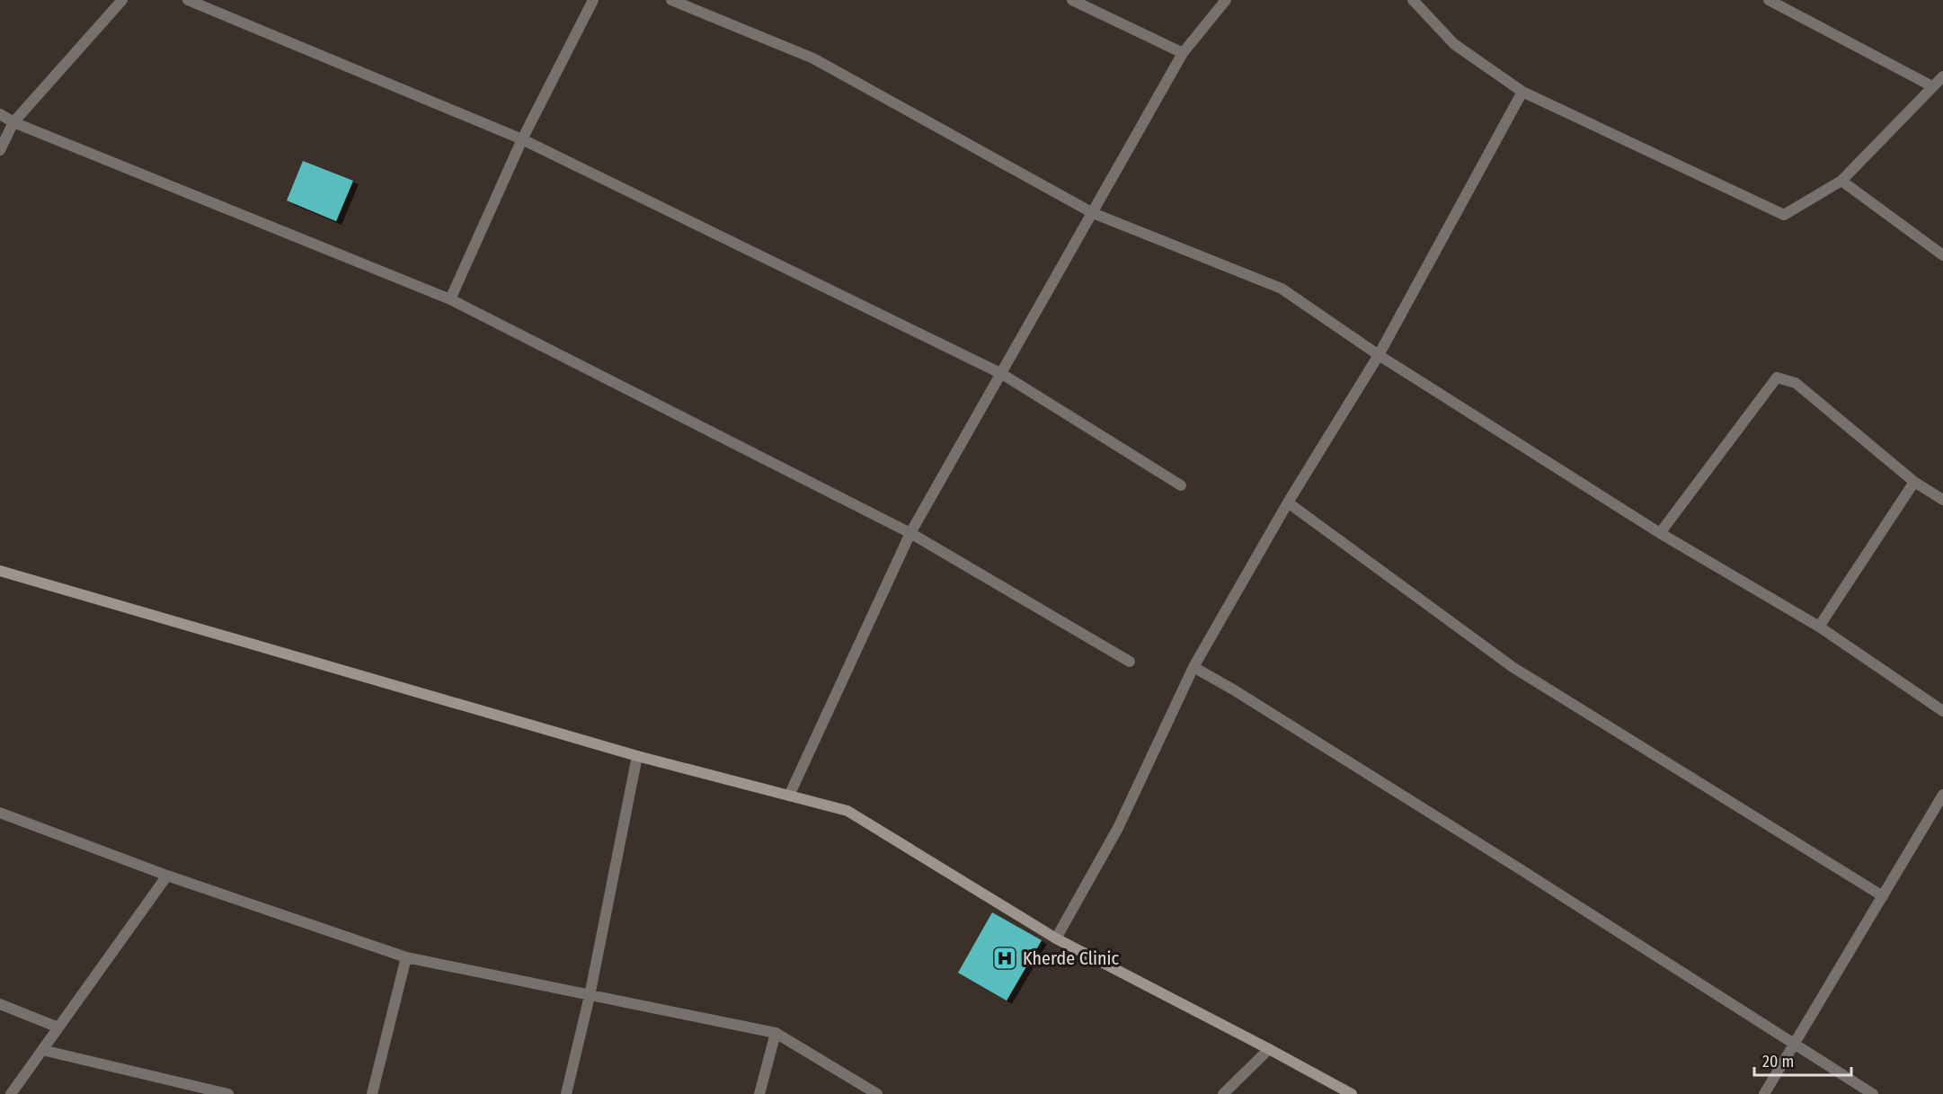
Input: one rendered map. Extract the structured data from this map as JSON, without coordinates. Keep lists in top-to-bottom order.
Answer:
{
  "places": {
    "hospital": ["Kherde Clinic"]
  },
  "scale_bar": "20 m"
}
